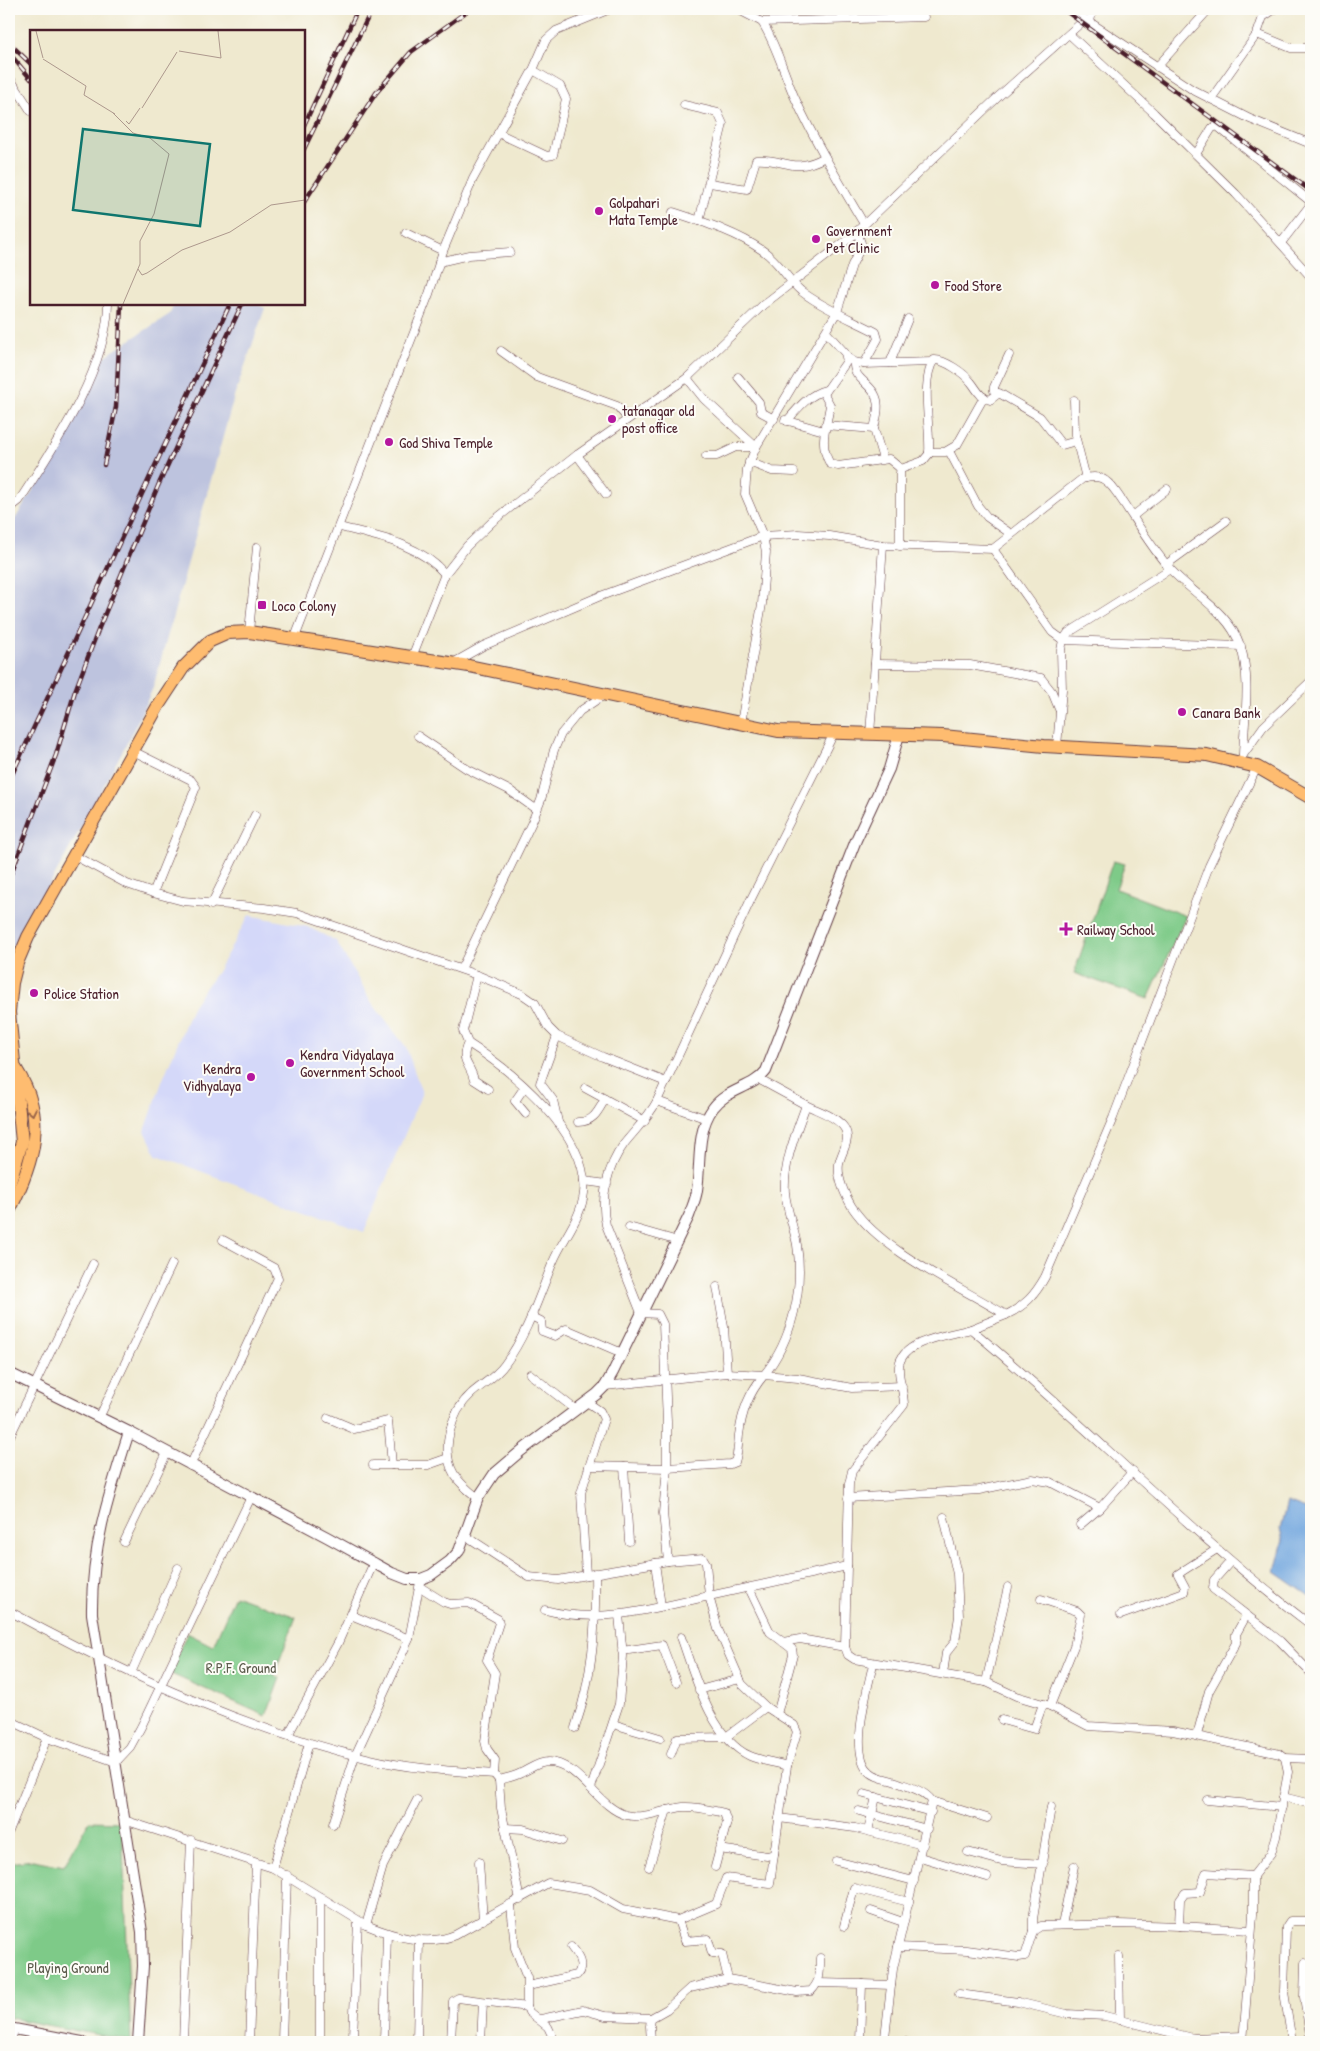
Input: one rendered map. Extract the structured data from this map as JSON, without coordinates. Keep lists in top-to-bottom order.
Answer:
{
  "parks": ["R.P.F. Ground", "Playing Ground"],
  "places": {
    "other": [
      "Golpahari Mata Temple",
      "Government Pet Clinic",
      "Food Store",
      "tatanagar old post office",
      "God Shiva Temple",
      "Canara Bank",
      "Police Station",
      "Kendra Vidyalaya Government School",
      "Kendra Vidhyalaya"
    ],
    "transit": ["Loco Colony"],
    "health": ["Railway School"]
  }
}
